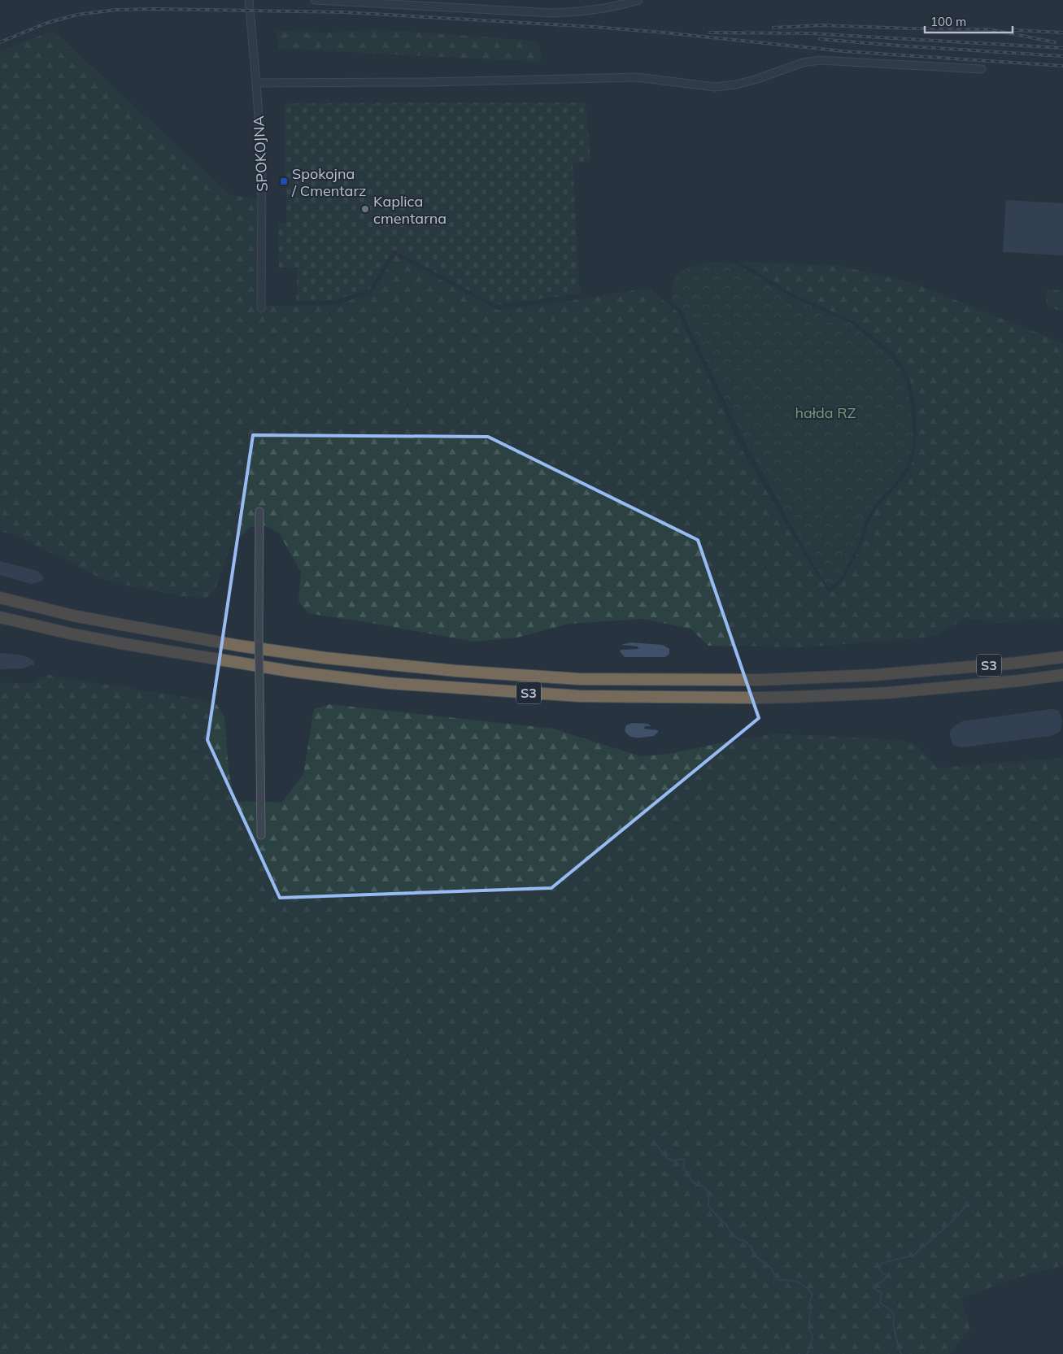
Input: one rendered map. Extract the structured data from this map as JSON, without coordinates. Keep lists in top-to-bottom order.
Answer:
{
  "streets": {
    "highway": ["S3"],
    "street": ["SPOKOJNA"]
  },
  "parks": ["hałda RZ"],
  "places": {
    "transit": ["Spokojna / Cmentarz"],
    "other": ["Kaplica cmentarna"]
  },
  "scale_bar": "100 m"
}
